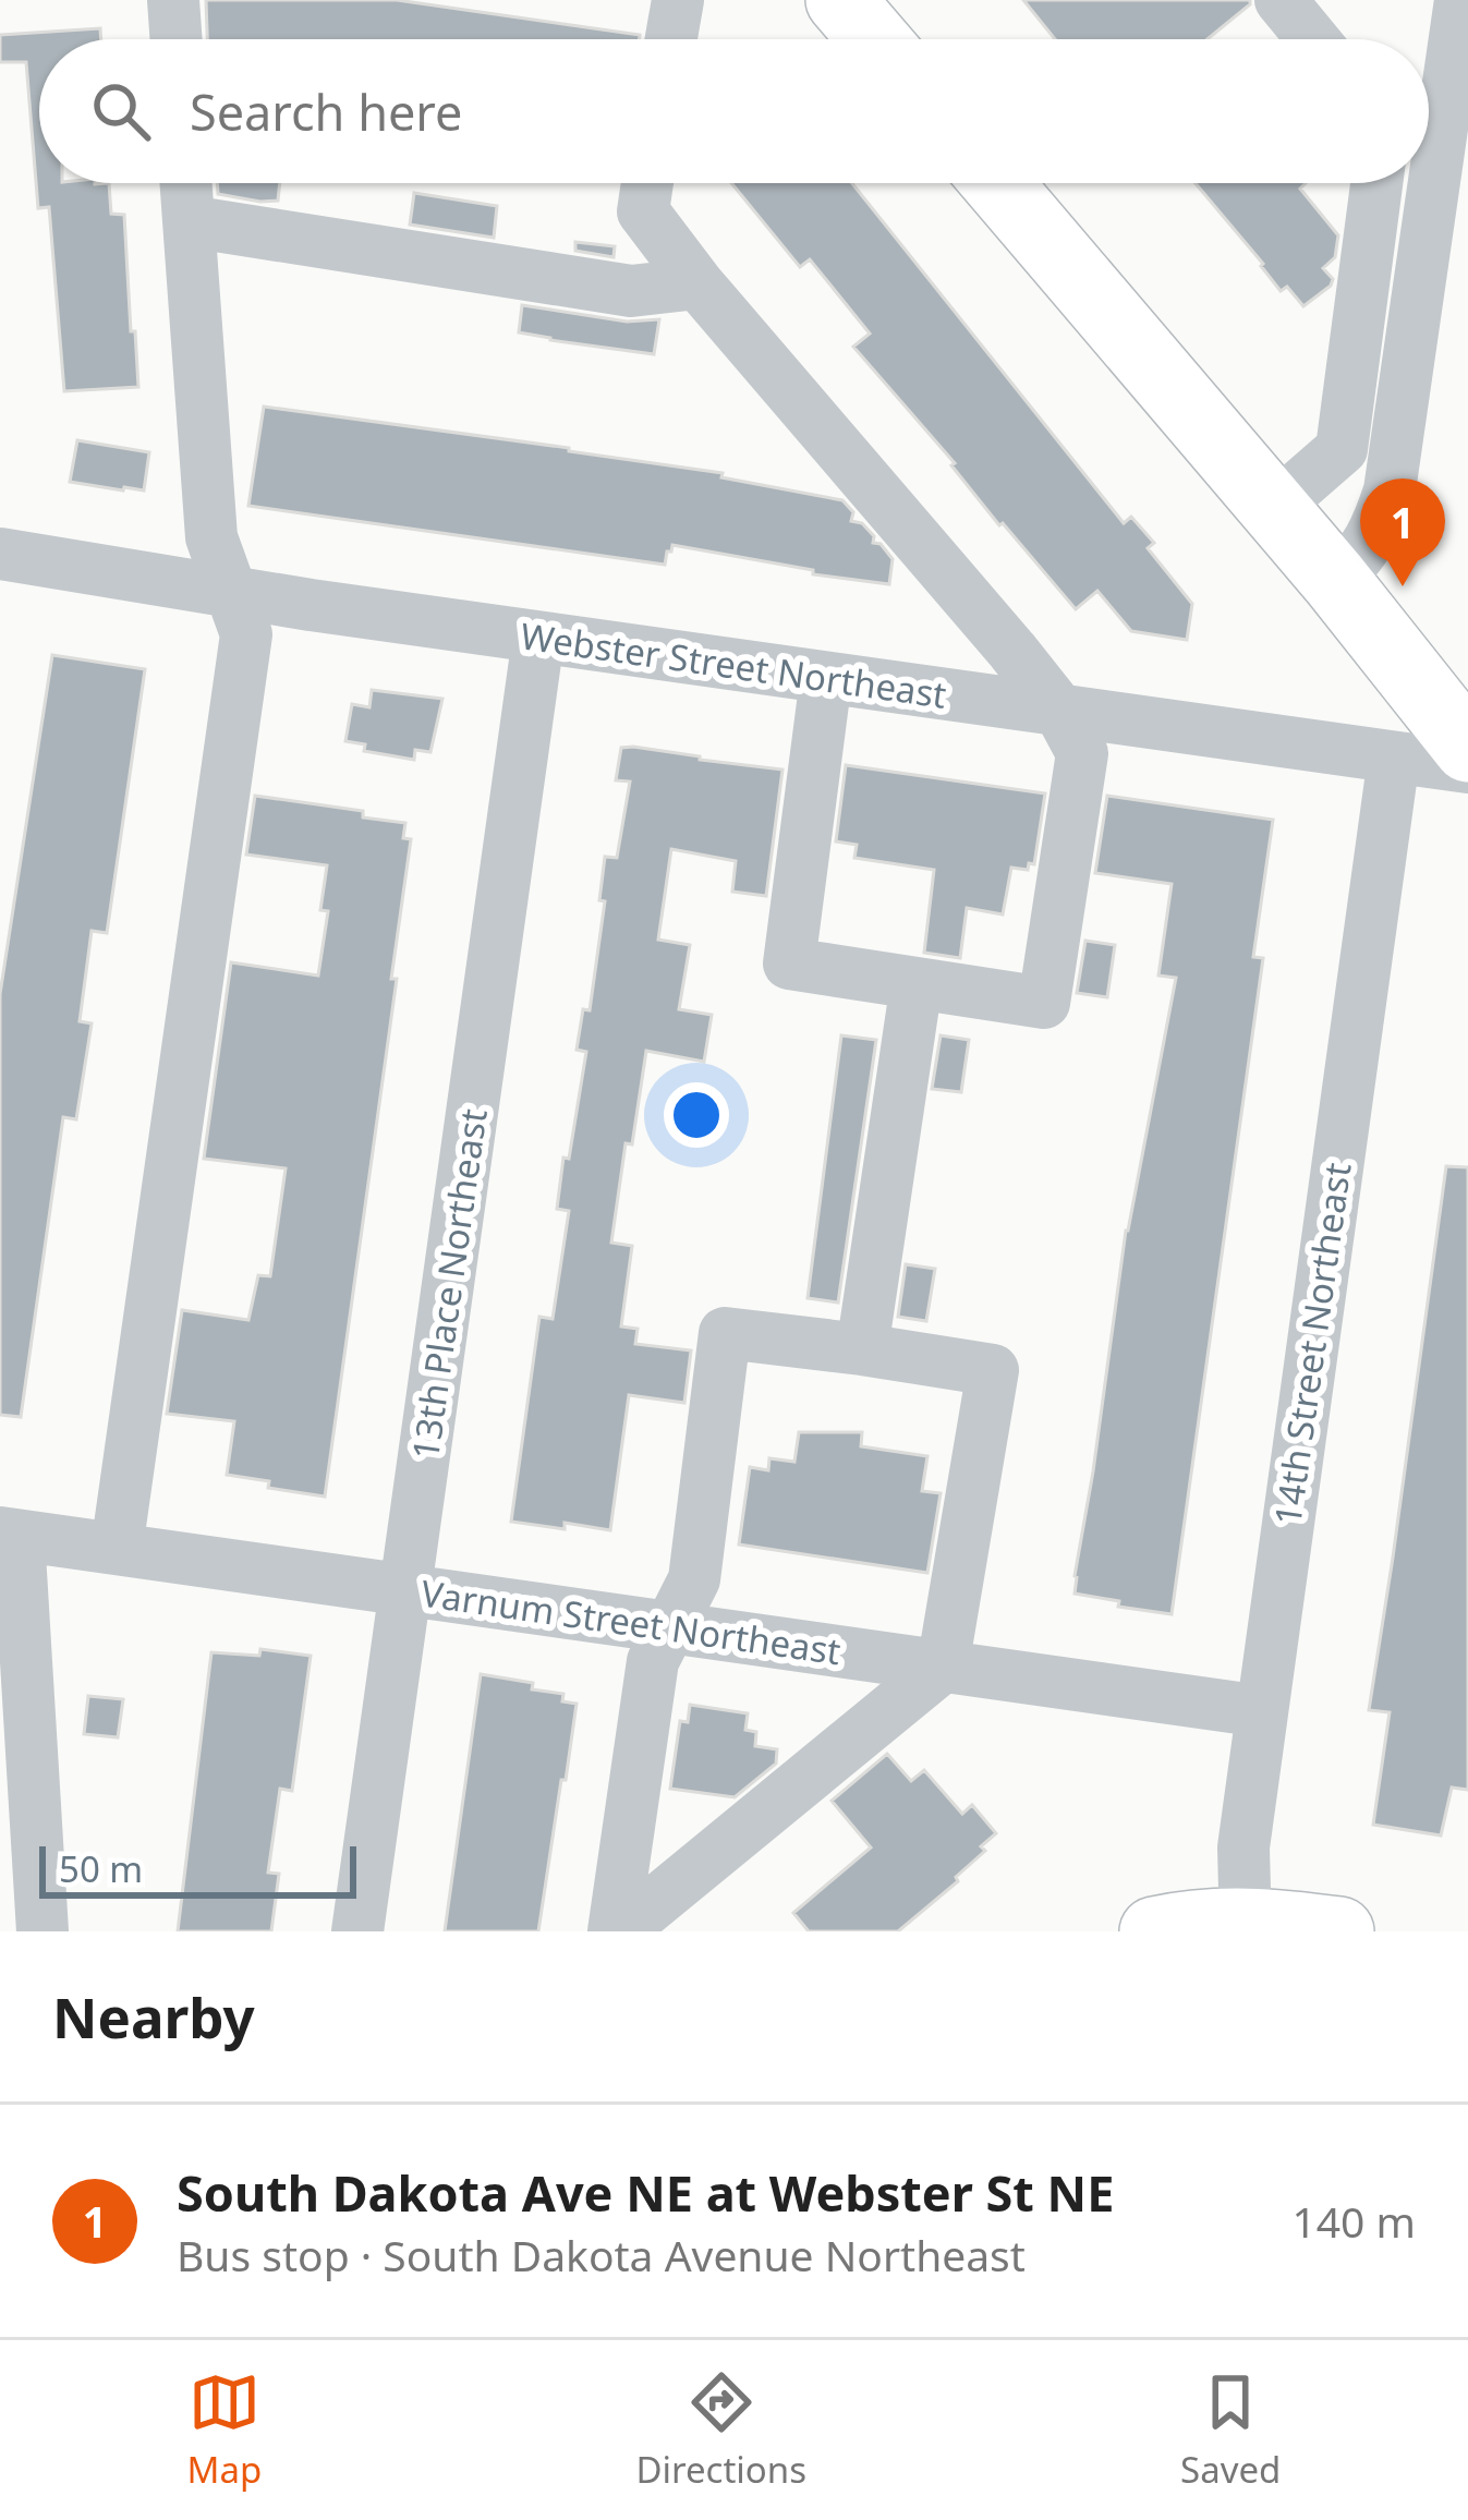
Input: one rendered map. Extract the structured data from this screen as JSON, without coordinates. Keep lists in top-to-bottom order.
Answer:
{
  "streets": {
    "street": [
      "Webster Street Northeast",
      "13th Place Northeast",
      "14th Street Northeast",
      "Varnum Street Northeast"
    ]
  },
  "crossings": [
    ["Webster Street Northeast", "13th Place Northeast"],
    ["Webster Street Northeast", "14th Street Northeast"],
    ["13th Place Northeast", "Varnum Street Northeast"],
    ["14th Street Northeast", "Varnum Street Northeast"]
  ],
  "scale_bar": "50 m",
  "page": {
    "search": "Search here",
    "pins": "1",
    "scale": "50 m",
    "heading": "Nearby",
    "list": [
      {
        "mark": "1",
        "name": "South Dakota Ave NE at Webster St NE",
        "note": "Bus stop · South Dakota Avenue Northeast",
        "value": "140 m"
      }
    ],
    "nav": ["Map", "Directions", "Saved"]
  }
}
